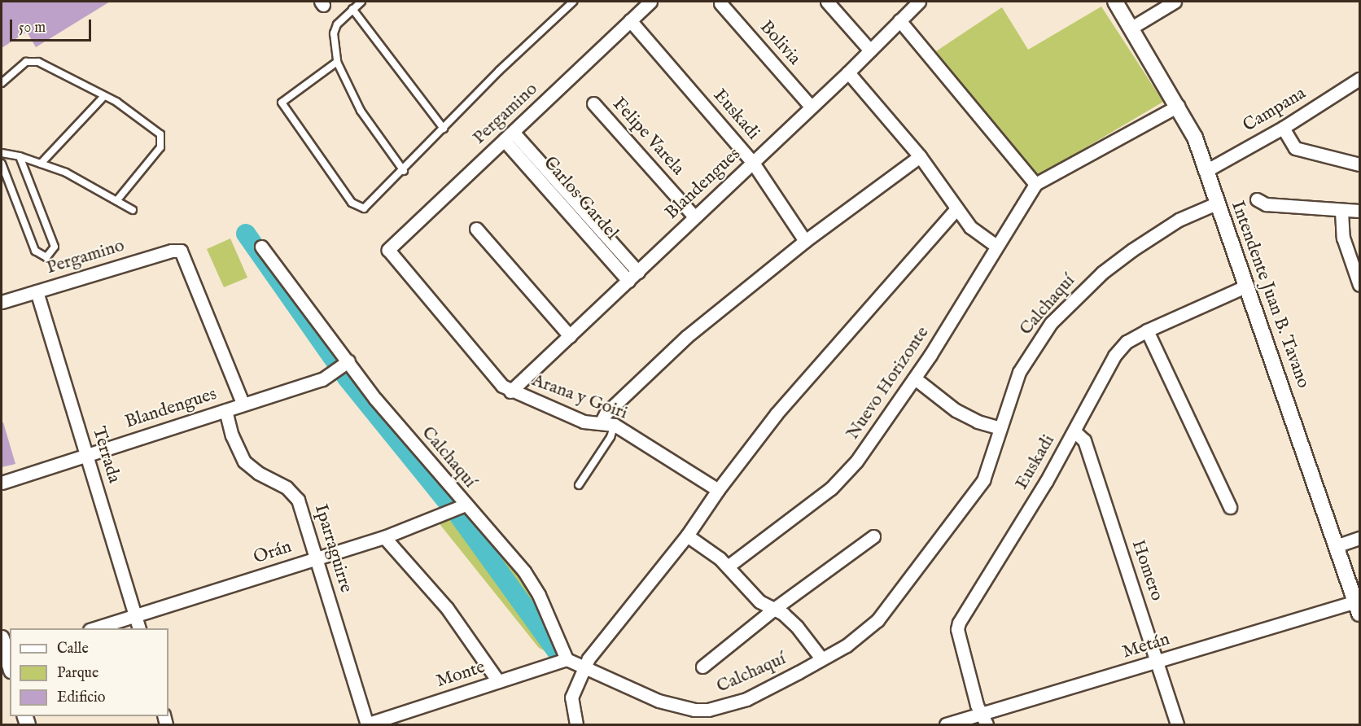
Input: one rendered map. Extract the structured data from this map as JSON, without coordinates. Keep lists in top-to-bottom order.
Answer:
{
  "streets": {
    "street": [
      "Bolivia",
      "Campana",
      "Pergamino",
      "Euskadi",
      "Felipe Varela",
      "Blandengues",
      "Carlos Gardel",
      "Intendente Juan B. Tavano",
      "Calchaquí",
      "Nuevo Horizonte",
      "Arana y Goiri",
      "Terrada",
      "Iparraguirre",
      "Orán",
      "Homero",
      "Metán",
      "Monte"
    ]
  },
  "crossings": [
    ["Bolivia", "Blandengues"],
    ["Campana", "Intendente Juan B. Tavano"],
    ["Pergamino", "Euskadi"],
    ["Pergamino", "Blandengues"],
    ["Pergamino", "Carlos Gardel"],
    ["Pergamino", "Arana y Goiri"],
    ["Pergamino", "Terrada"],
    ["Euskadi", "Blandengues"],
    ["Euskadi", "Intendente Juan B. Tavano"],
    ["Euskadi", "Homero"],
    ["Euskadi", "Metán"],
    ["Felipe Varela", "Blandengues"],
    ["Blandengues", "Carlos Gardel"],
    ["Blandengues", "Calchaquí"],
    ["Blandengues", "Arana y Goiri"],
    ["Blandengues", "Terrada"],
    ["Blandengues", "Iparraguirre"],
    ["Intendente Juan B. Tavano", "Calchaquí"],
    ["Intendente Juan B. Tavano", "Metán"],
    ["Calchaquí", "Orán"],
    ["Calchaquí", "Monte"],
    ["Terrada", "Orán"],
    ["Iparraguirre", "Orán"],
    ["Iparraguirre", "Monte"],
    ["Homero", "Metán"]
  ],
  "legend": ["Calle", "Parque", "Edificio"],
  "scale_bar": "50 m"
}
